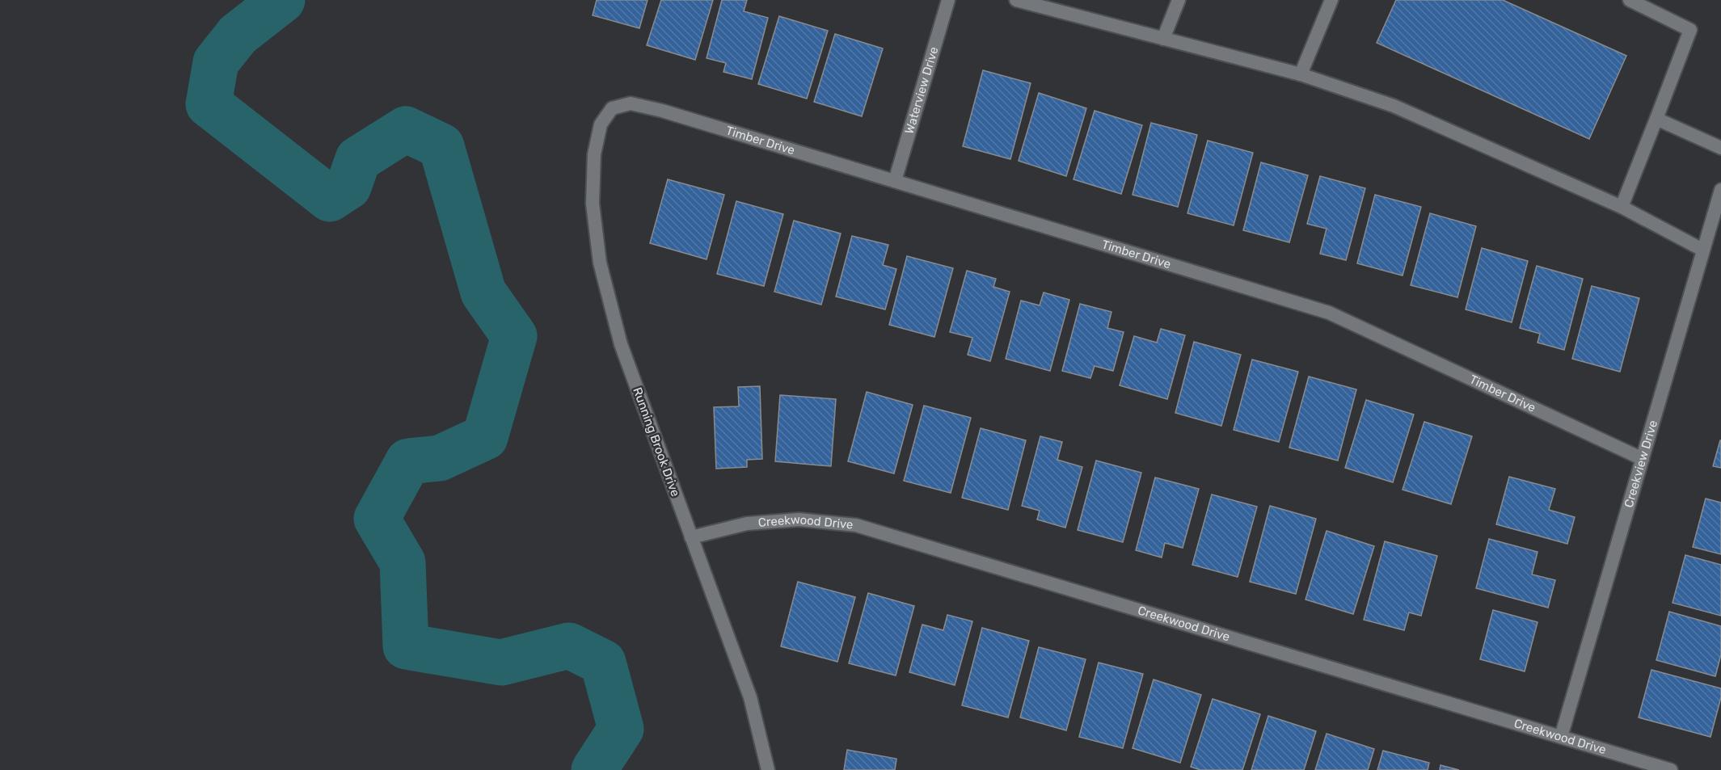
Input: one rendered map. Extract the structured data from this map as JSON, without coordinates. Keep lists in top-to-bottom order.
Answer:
{
  "streets": {
    "street": [
      "Waterview Drive",
      "Timber Drive",
      "Running Brook Drive",
      "Creekview Drive",
      "Creekwood Drive"
    ]
  },
  "crossings": [
    ["Waterview Drive", "Timber Drive"],
    ["Timber Drive", "Running Brook Drive"],
    ["Timber Drive", "Creekview Drive"],
    ["Running Brook Drive", "Creekwood Drive"],
    ["Creekview Drive", "Creekwood Drive"]
  ]
}
